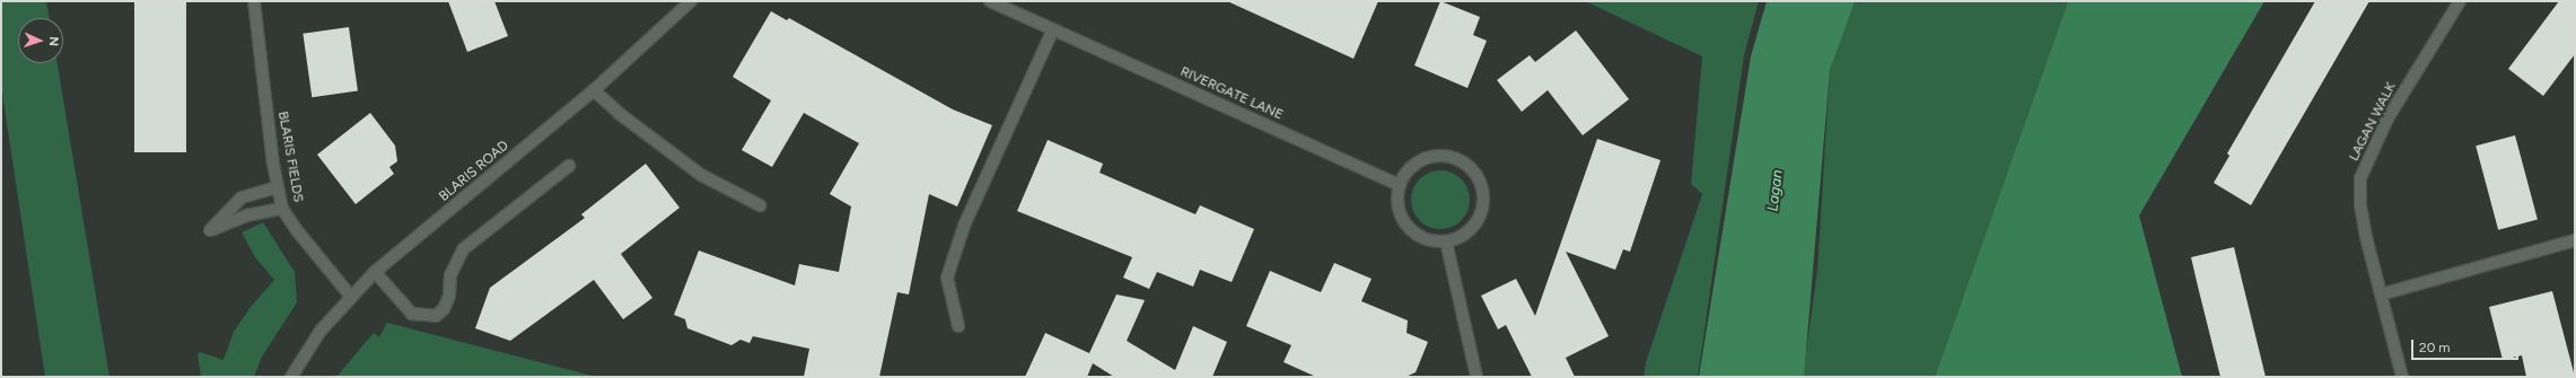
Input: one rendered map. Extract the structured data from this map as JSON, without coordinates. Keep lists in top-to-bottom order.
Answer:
{
  "streets": {
    "street": [
      "RIVERGATE LANE",
      "LAGAN WALK",
      "BLARIS FIELDS",
      "BLARIS ROAD"
    ]
  },
  "crossings": [
    ["BLARIS FIELDS", "BLARIS ROAD"]
  ],
  "water": ["Lagan"],
  "scale_bar": "20 m",
  "north": "right"
}
